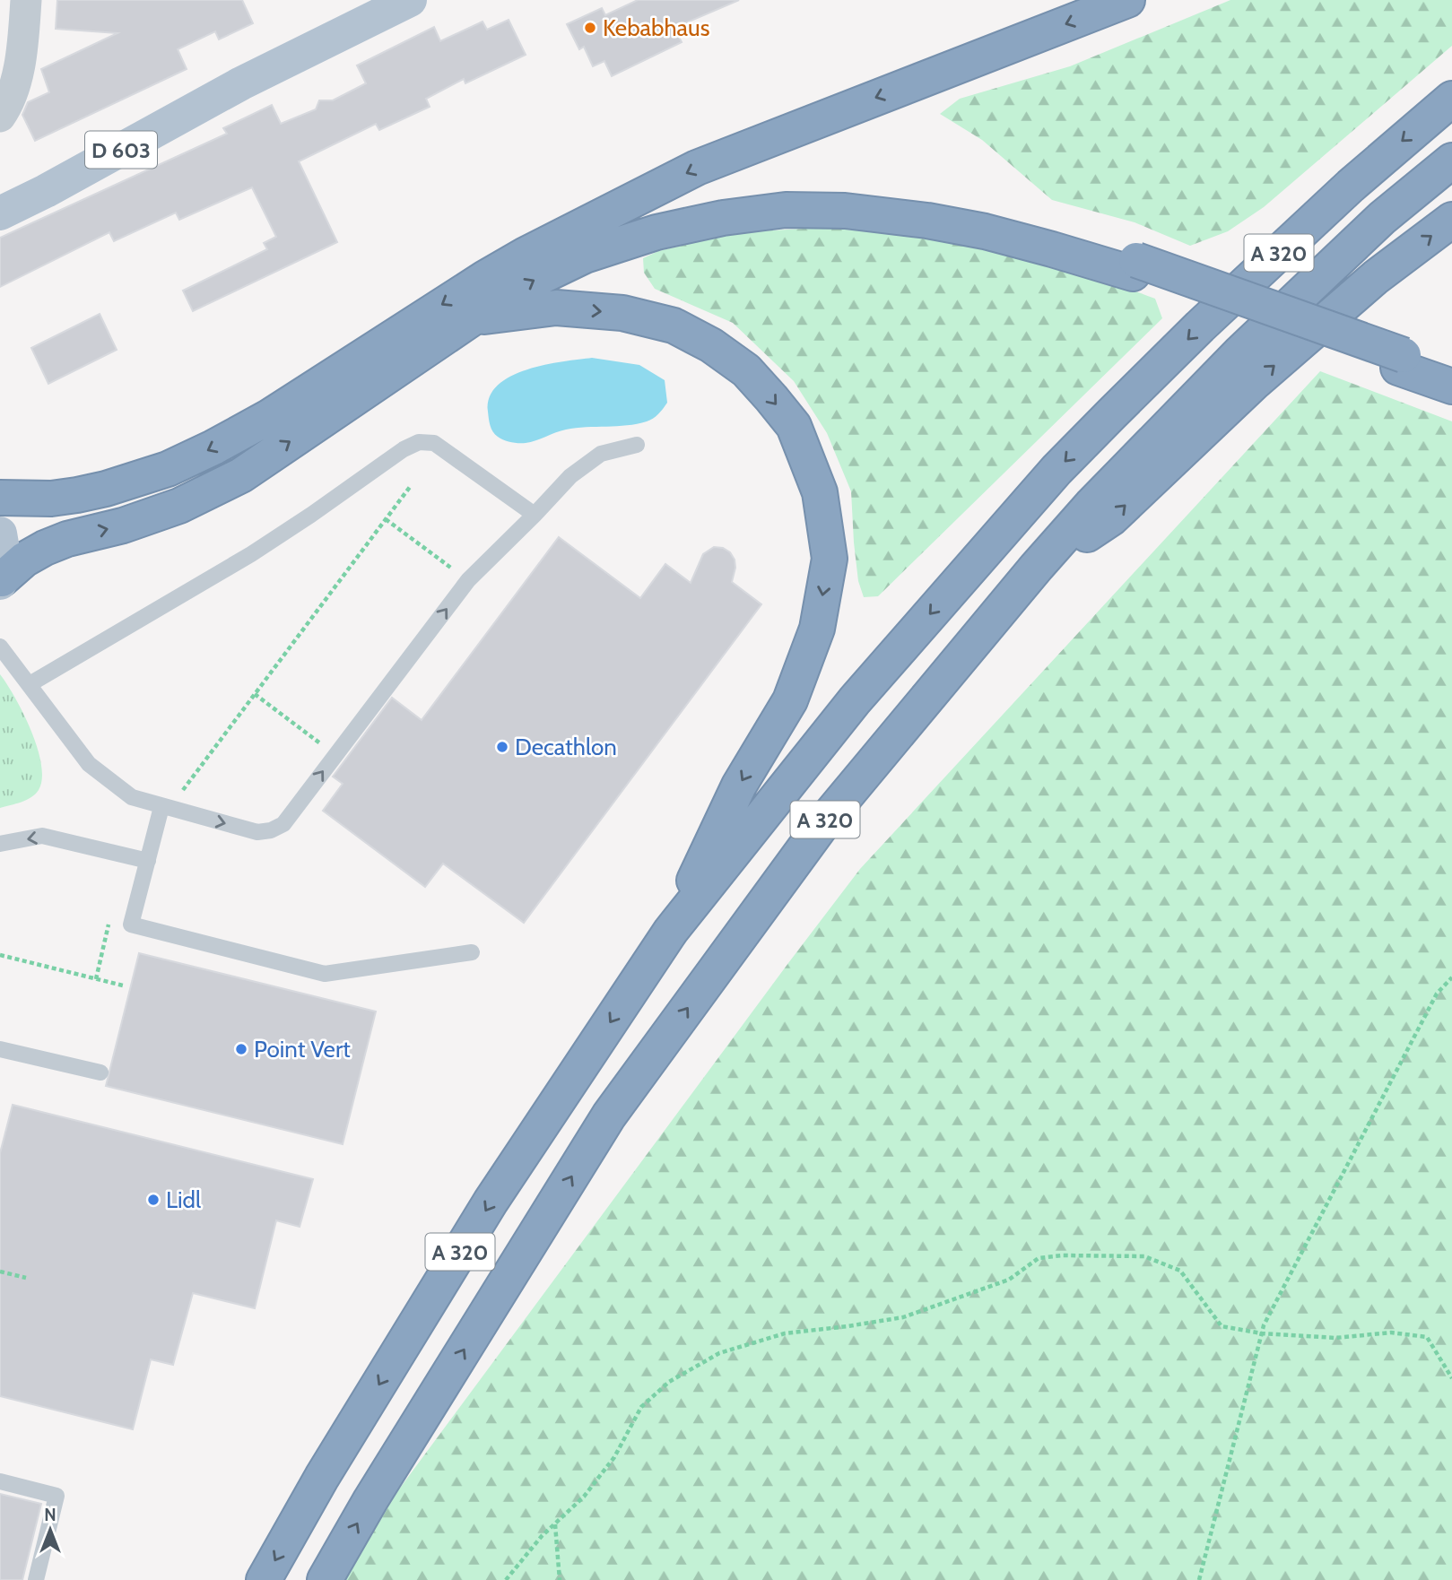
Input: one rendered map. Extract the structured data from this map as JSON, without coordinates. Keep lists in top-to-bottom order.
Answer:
{
  "streets": {
    "highway": ["A 320"],
    "main road": ["D 603"]
  },
  "places": [
    "Kebabhaus",
    "Decathlon",
    "Point Vert",
    "Lidl"
  ],
  "north": "top"
}
